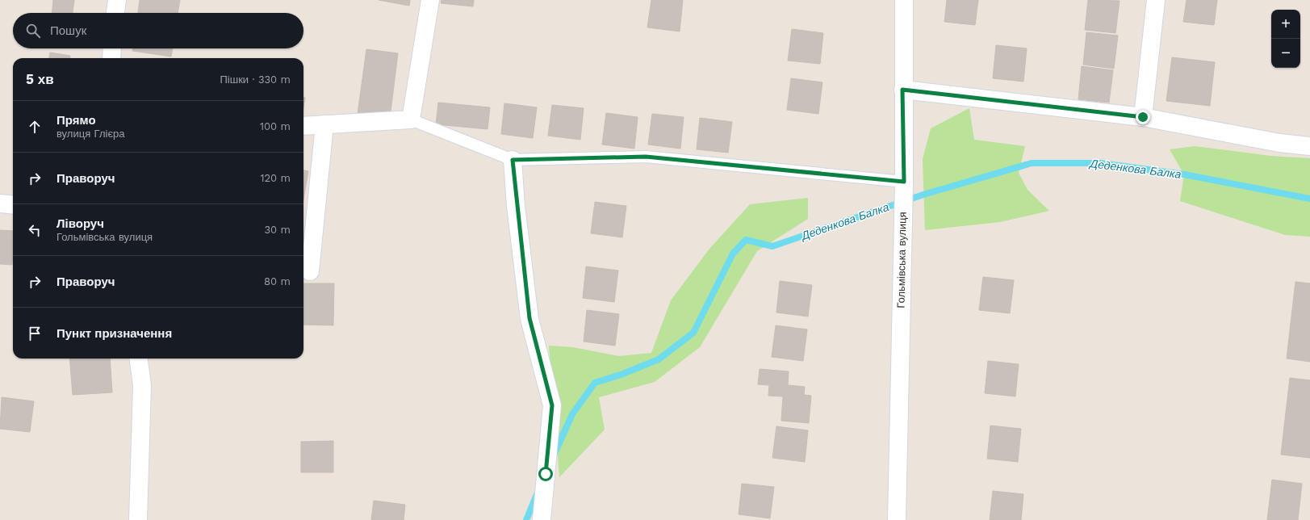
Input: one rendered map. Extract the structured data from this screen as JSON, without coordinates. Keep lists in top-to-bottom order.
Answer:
{
  "streets": {
    "street": ["Гольмівська вулиця"]
  },
  "water": ["Деденкова Балка"],
  "page": {
    "map_buttons": ["+", "−"],
    "search": "Пошук",
    "heading": ["5 хв", "Пішки · 330 m"],
    "list": [
      ["Прямо", "вулиця Глієра", "100 m"],
      ["Праворуч", "120 m"],
      ["Ліворуч", "Гольмівська вулиця", "30 m"],
      ["Праворуч", "80 m"],
      "Пункт призначення"
    ]
  }
}
